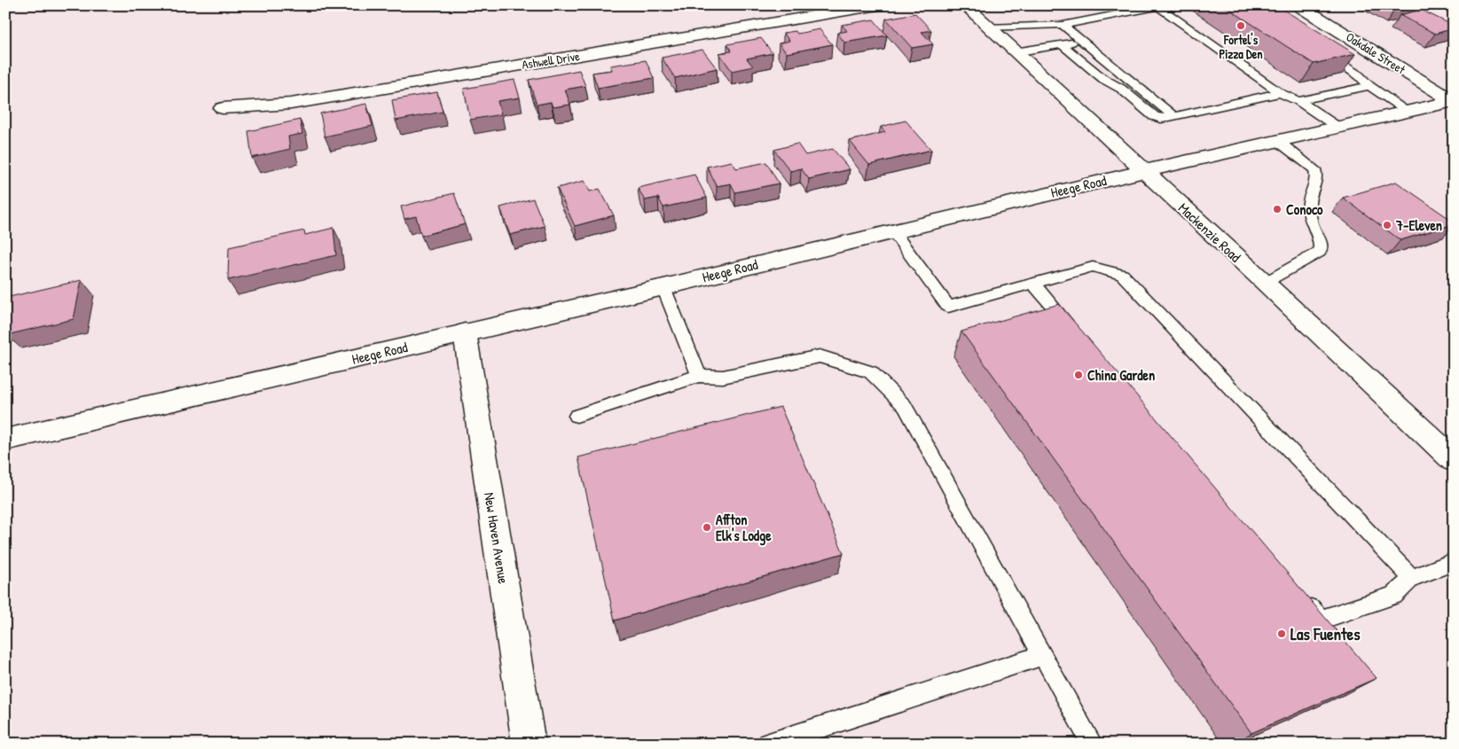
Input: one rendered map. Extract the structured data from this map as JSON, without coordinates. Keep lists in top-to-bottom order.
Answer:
{
  "streets": {
    "street": [
      "Oakdale Street",
      "Ashwell Drive",
      "Heege Road",
      "Mackenzie Road",
      "New Haven Avenue"
    ]
  },
  "crossings": [
    ["Oakdale Street", "Heege Road"],
    ["Heege Road", "Mackenzie Road"],
    ["Heege Road", "New Haven Avenue"]
  ],
  "places": [
    "Fortel's Pizza Den",
    "Conoco",
    "7-Eleven",
    "China Garden",
    "Affton Elk's Lodge",
    "Las Fuentes"
  ]
}
